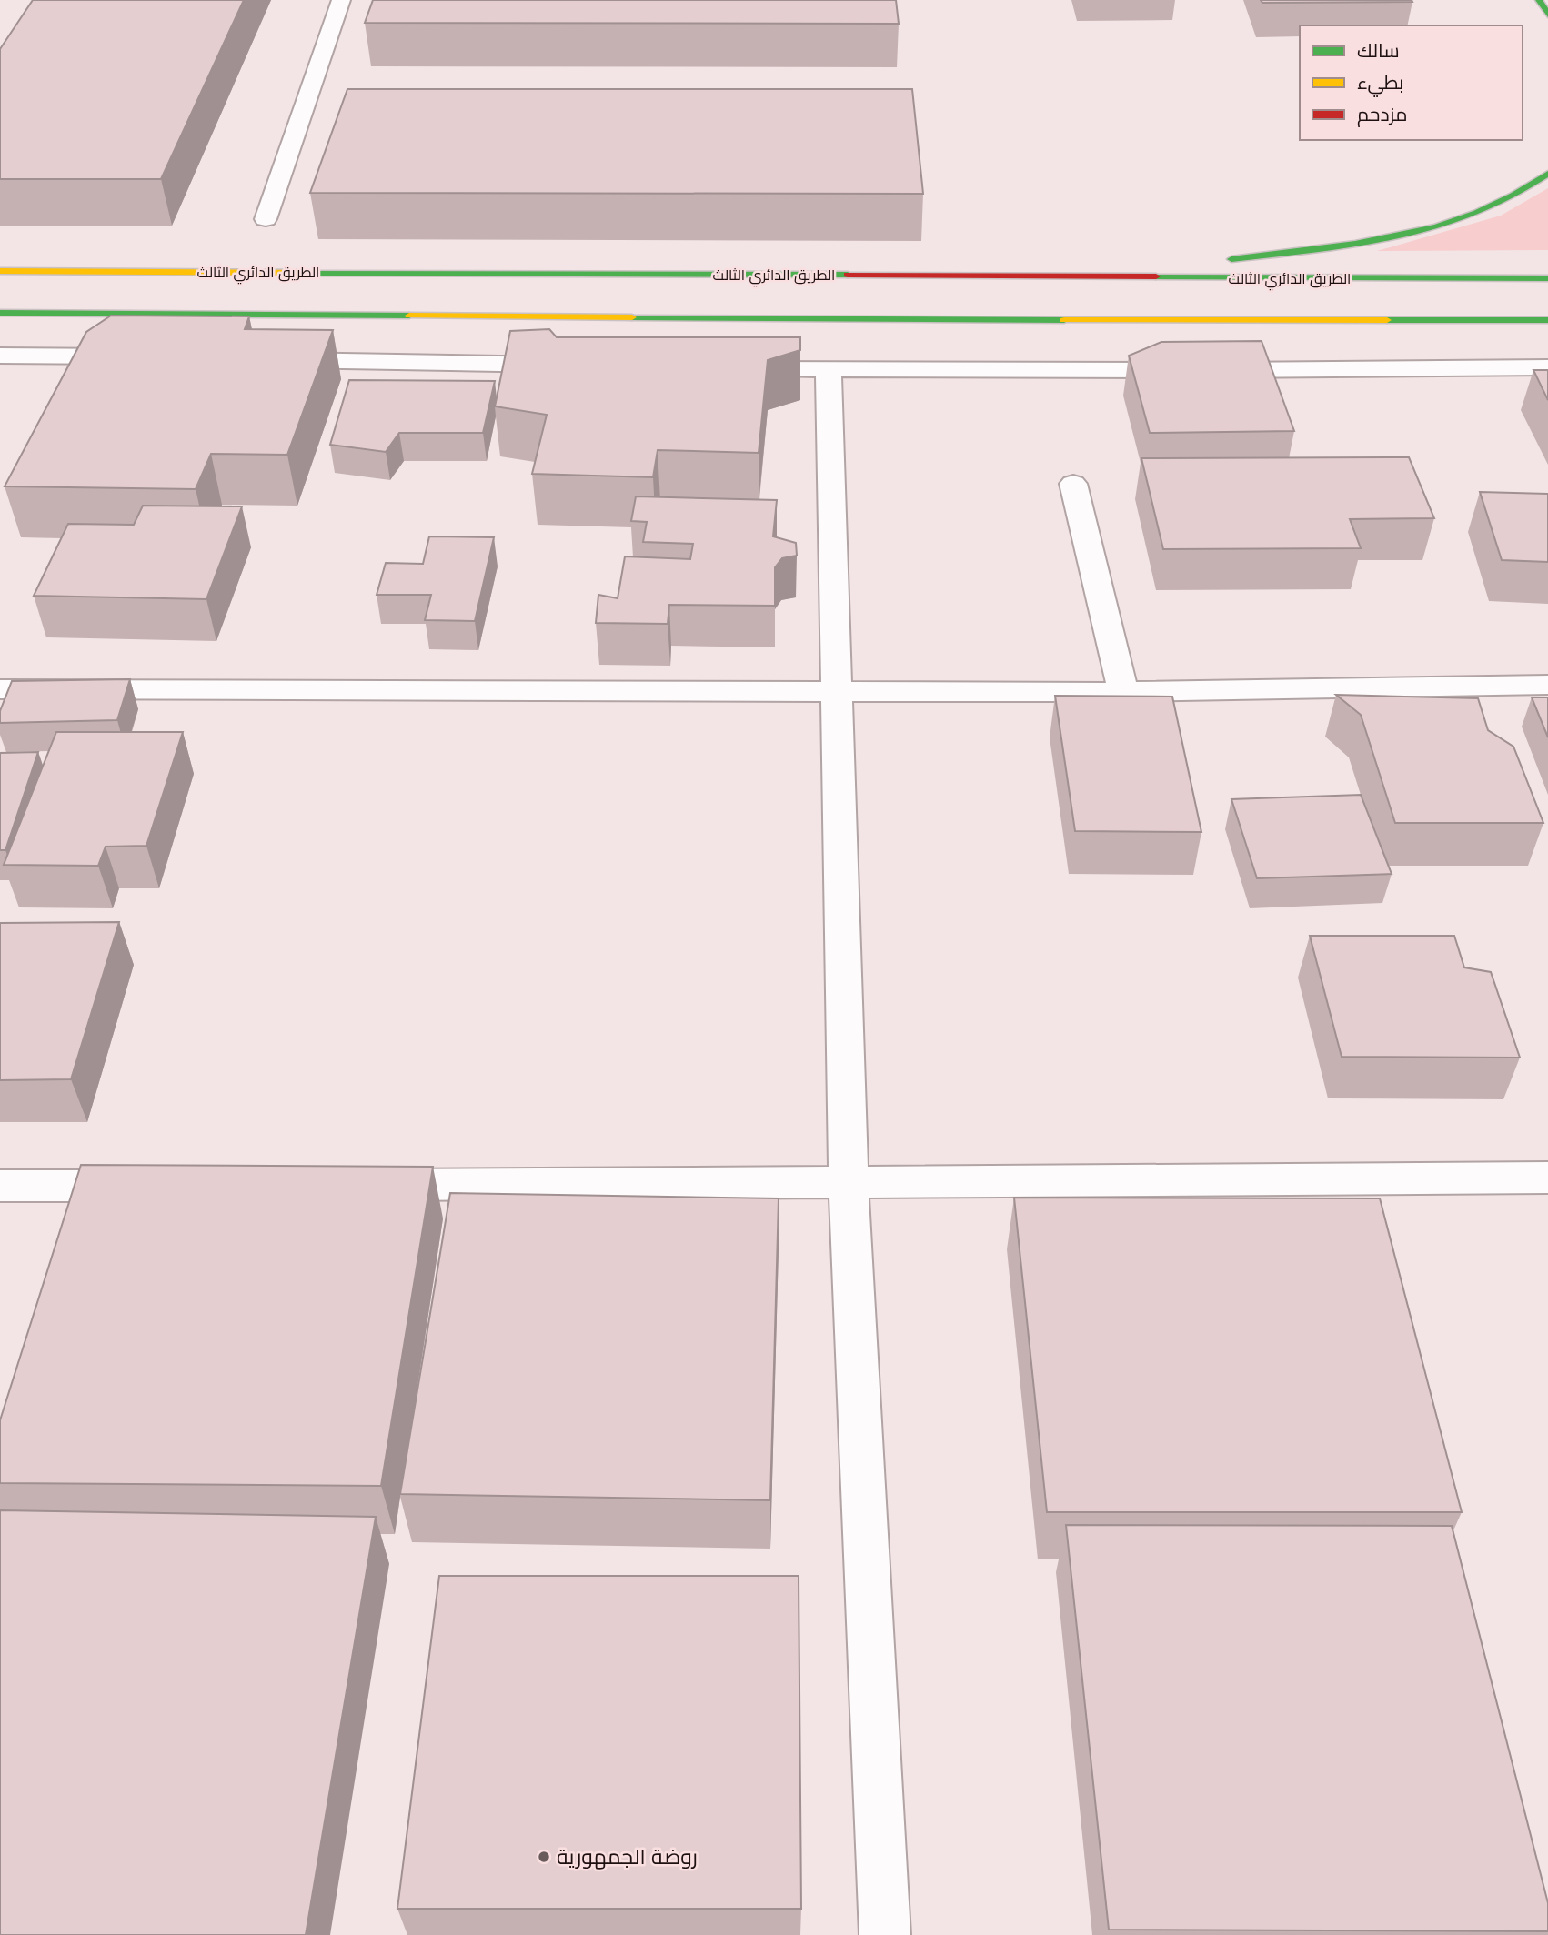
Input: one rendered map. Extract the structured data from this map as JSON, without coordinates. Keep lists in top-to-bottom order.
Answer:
{
  "streets": {
    "highway": ["الطريق الدائري الثالث"]
  },
  "places": ["روضة الجمهورية"],
  "legend": ["سالك", "بطيء", "مزدحم"]
}
